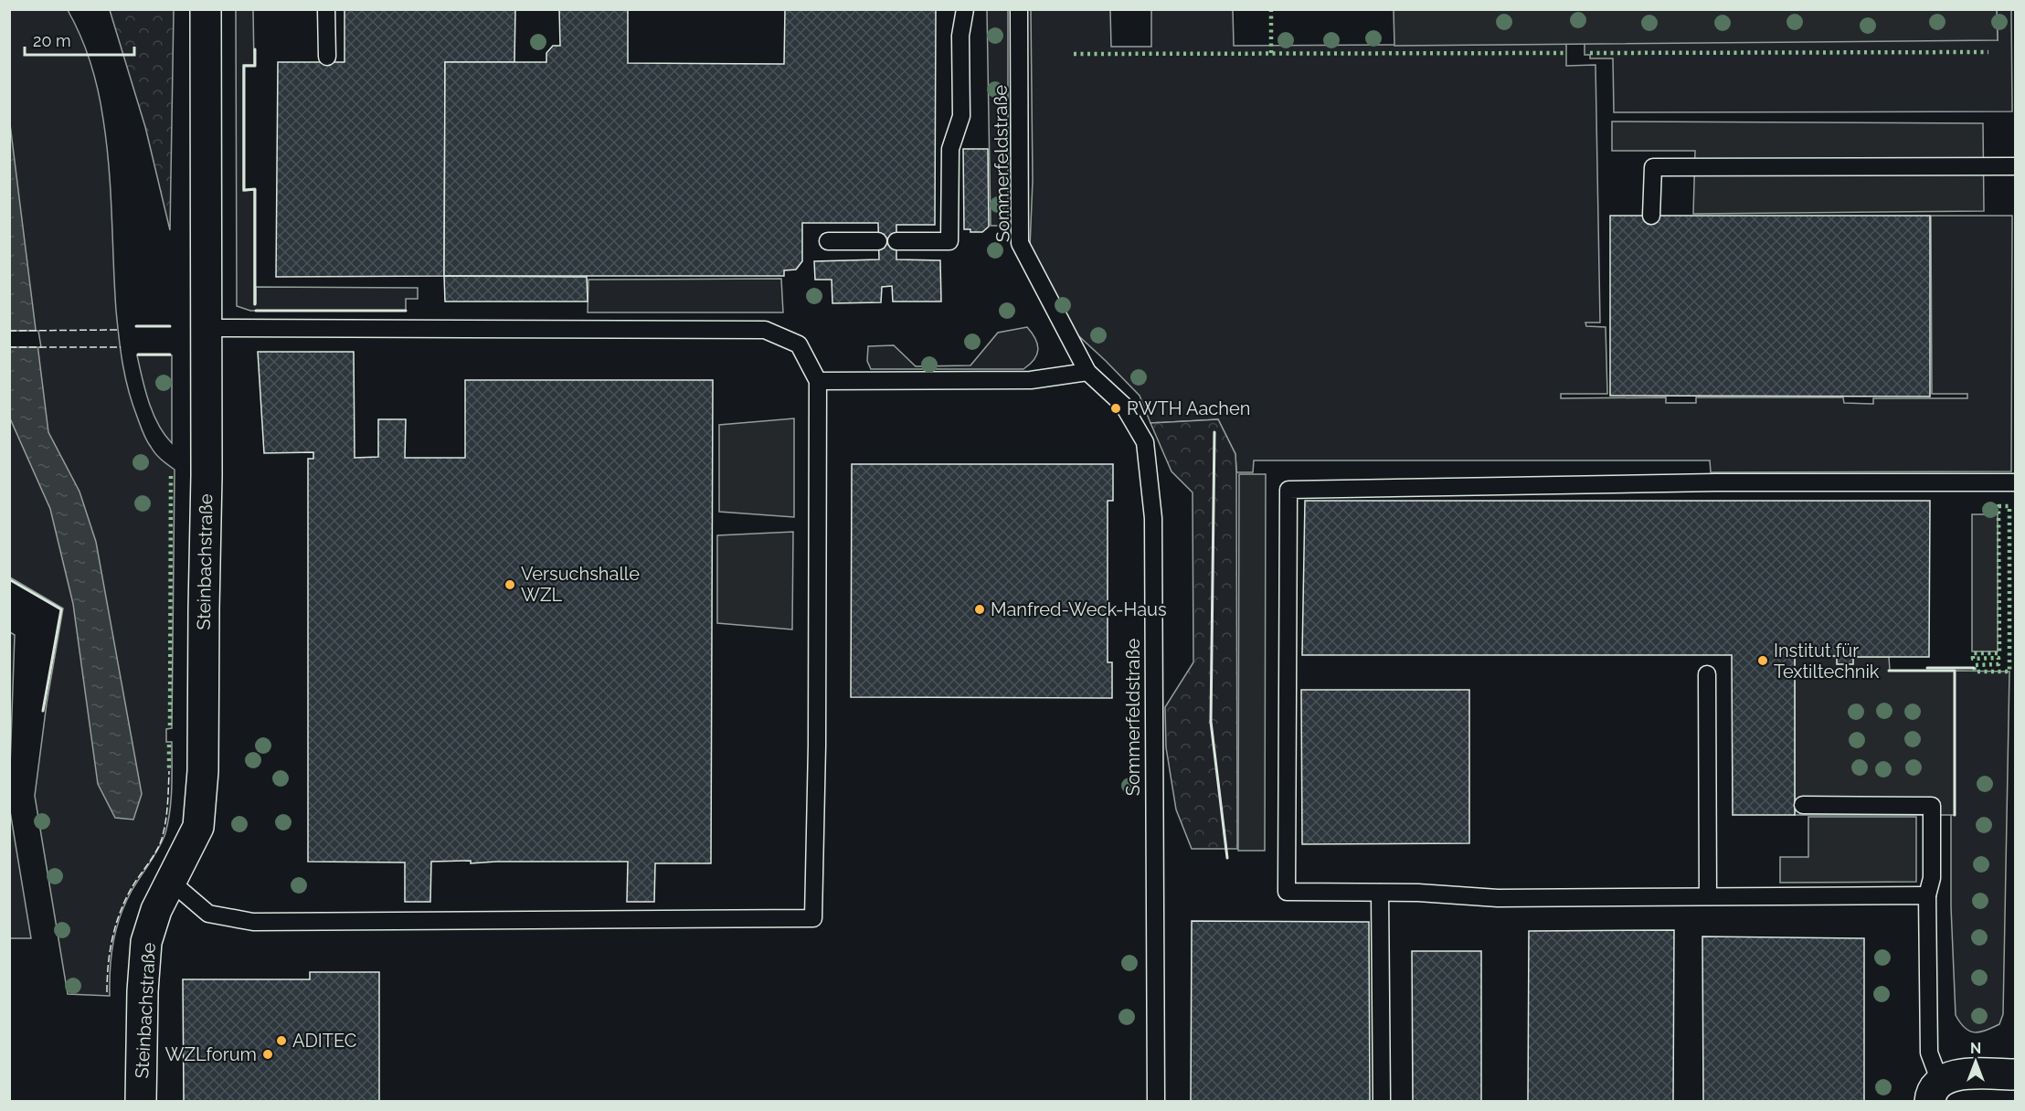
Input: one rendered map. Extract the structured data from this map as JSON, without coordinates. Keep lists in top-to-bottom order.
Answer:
{
  "streets": {
    "street": ["Steinbachstraße"],
    "lane": ["Sommerfeldstraße"]
  },
  "places": [
    "RWTH Aachen",
    "Versuchshalle WZL",
    "Manfred-Weck-Haus",
    "Institut für Textiltechnik",
    "ADITEC",
    "WZLforum"
  ],
  "scale_bar": "20 m",
  "north": "top"
}
